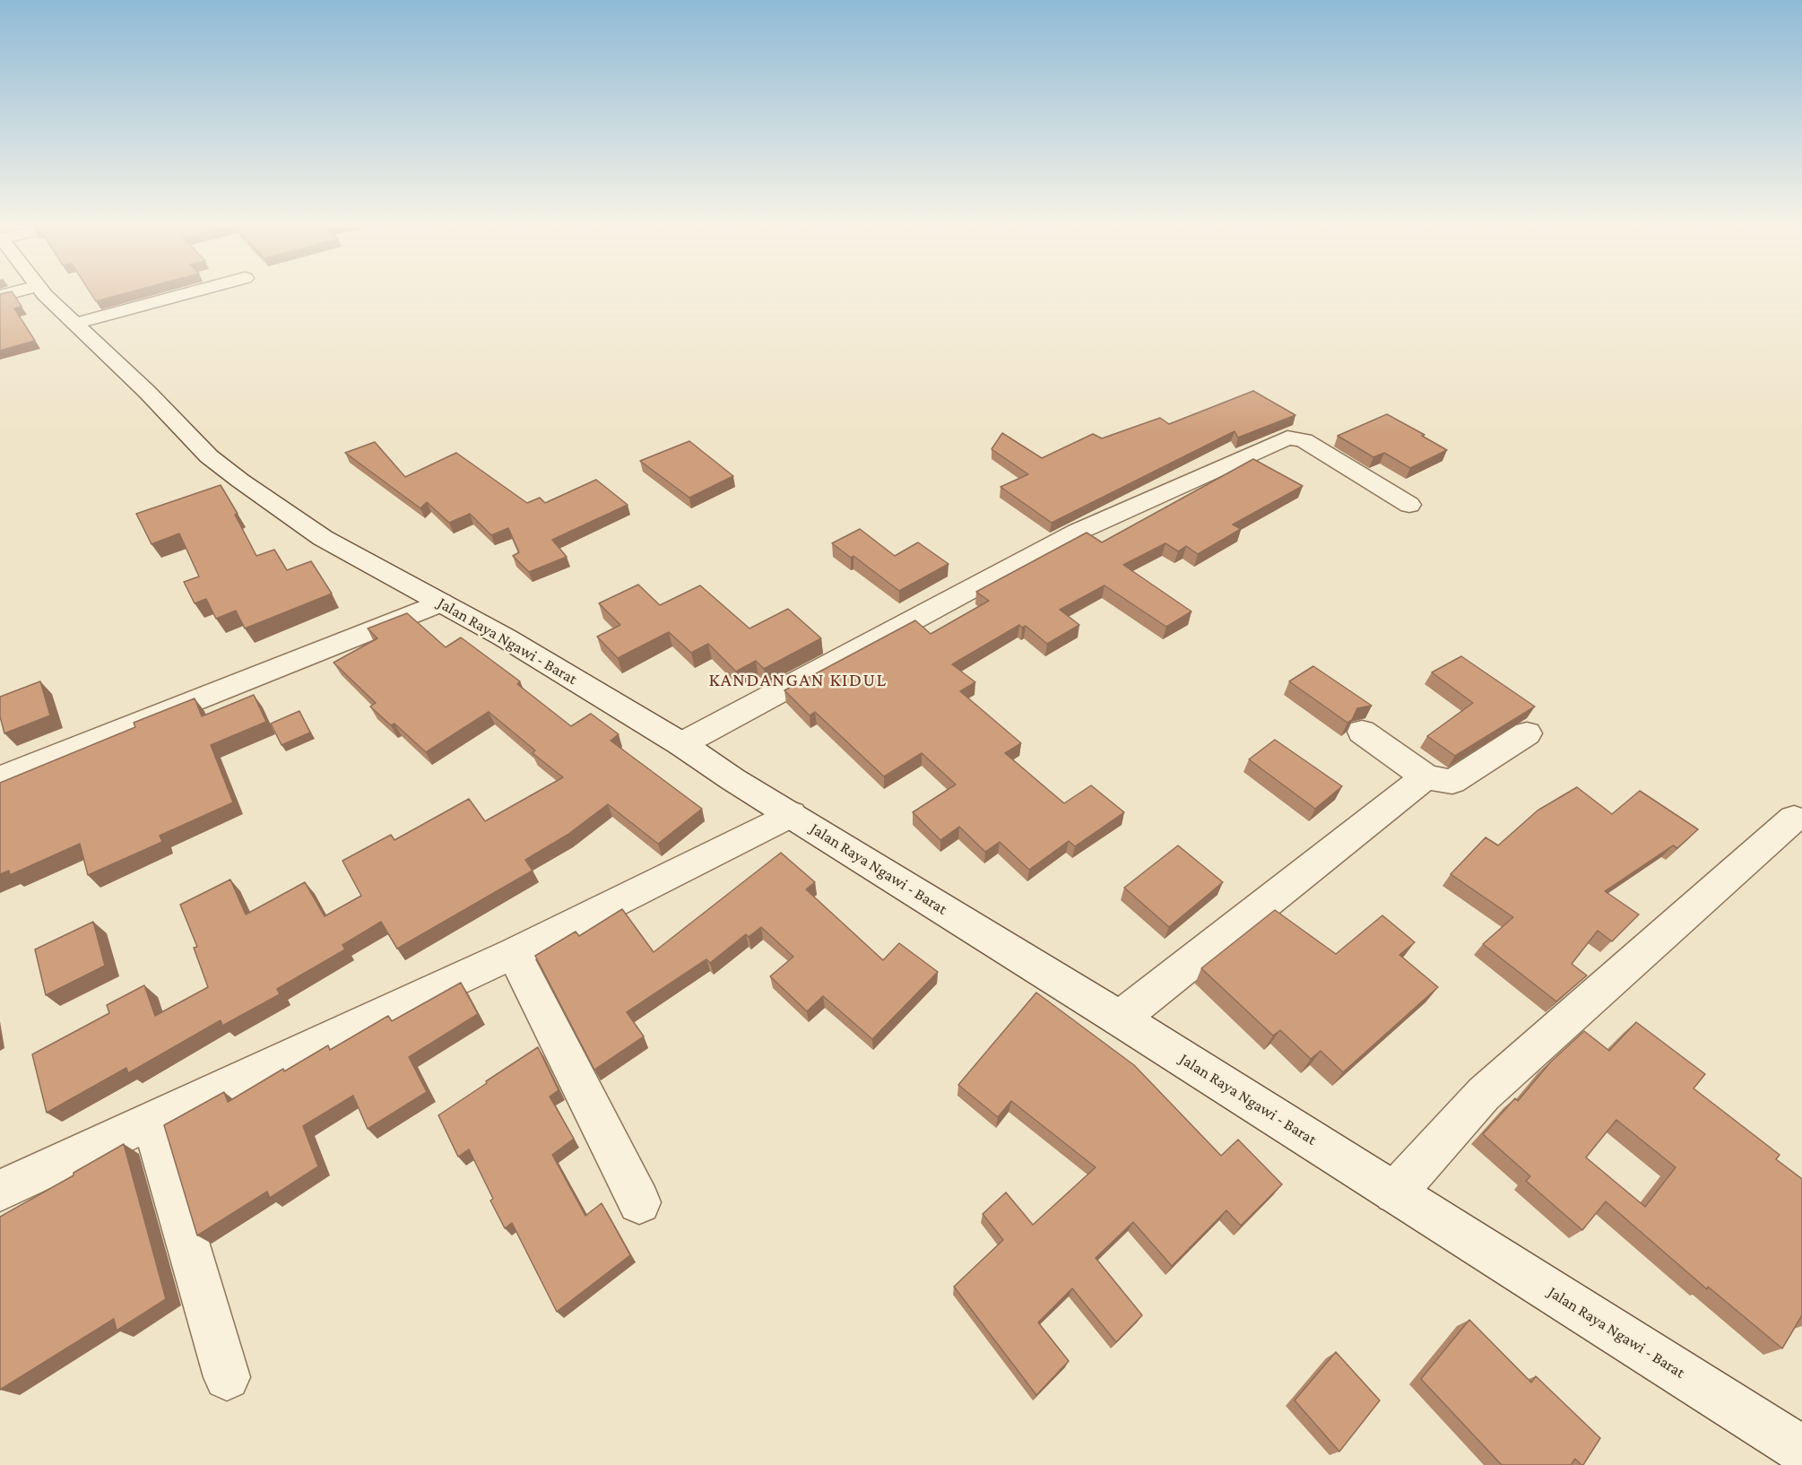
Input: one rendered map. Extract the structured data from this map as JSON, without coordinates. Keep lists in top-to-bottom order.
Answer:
{
  "streets": {
    "street": ["Jalan Raya Ngawi - Barat"]
  },
  "districts": ["KANDANGAN KIDUL"]
}
